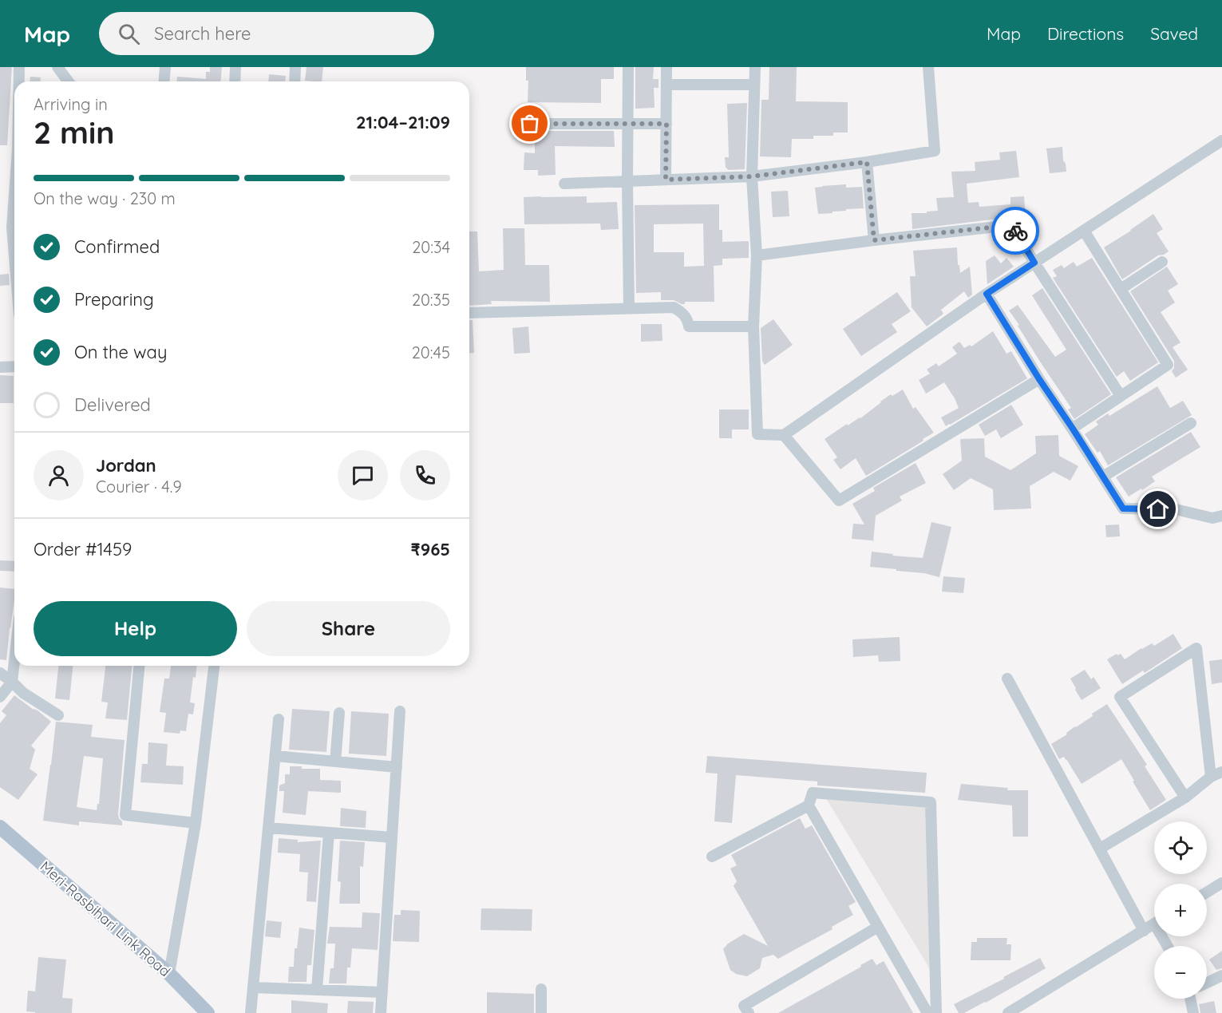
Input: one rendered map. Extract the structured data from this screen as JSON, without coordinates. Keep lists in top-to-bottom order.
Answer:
{
  "streets": {
    "main road": ["Meri-Rasbihari Link Road"]
  },
  "page": {
    "header": "Map",
    "search": "Search here",
    "nav": ["Map", "Directions", "Saved"],
    "heading": ["2 min", "Arriving in", "21:04–21:09"],
    "panel": [
      "Jordan",
      "Courier · 4.9",
      "Order #1459",
      "₹965"
    ],
    "bar": "On the way · 230 m",
    "list": [
      ["Confirmed", "20:34"],
      ["Preparing", "20:35"],
      ["On the way", "20:45"],
      "Delivered"
    ],
    "buttons": ["Help", "Share"],
    "map_buttons": ["+", "−"]
  }
}
